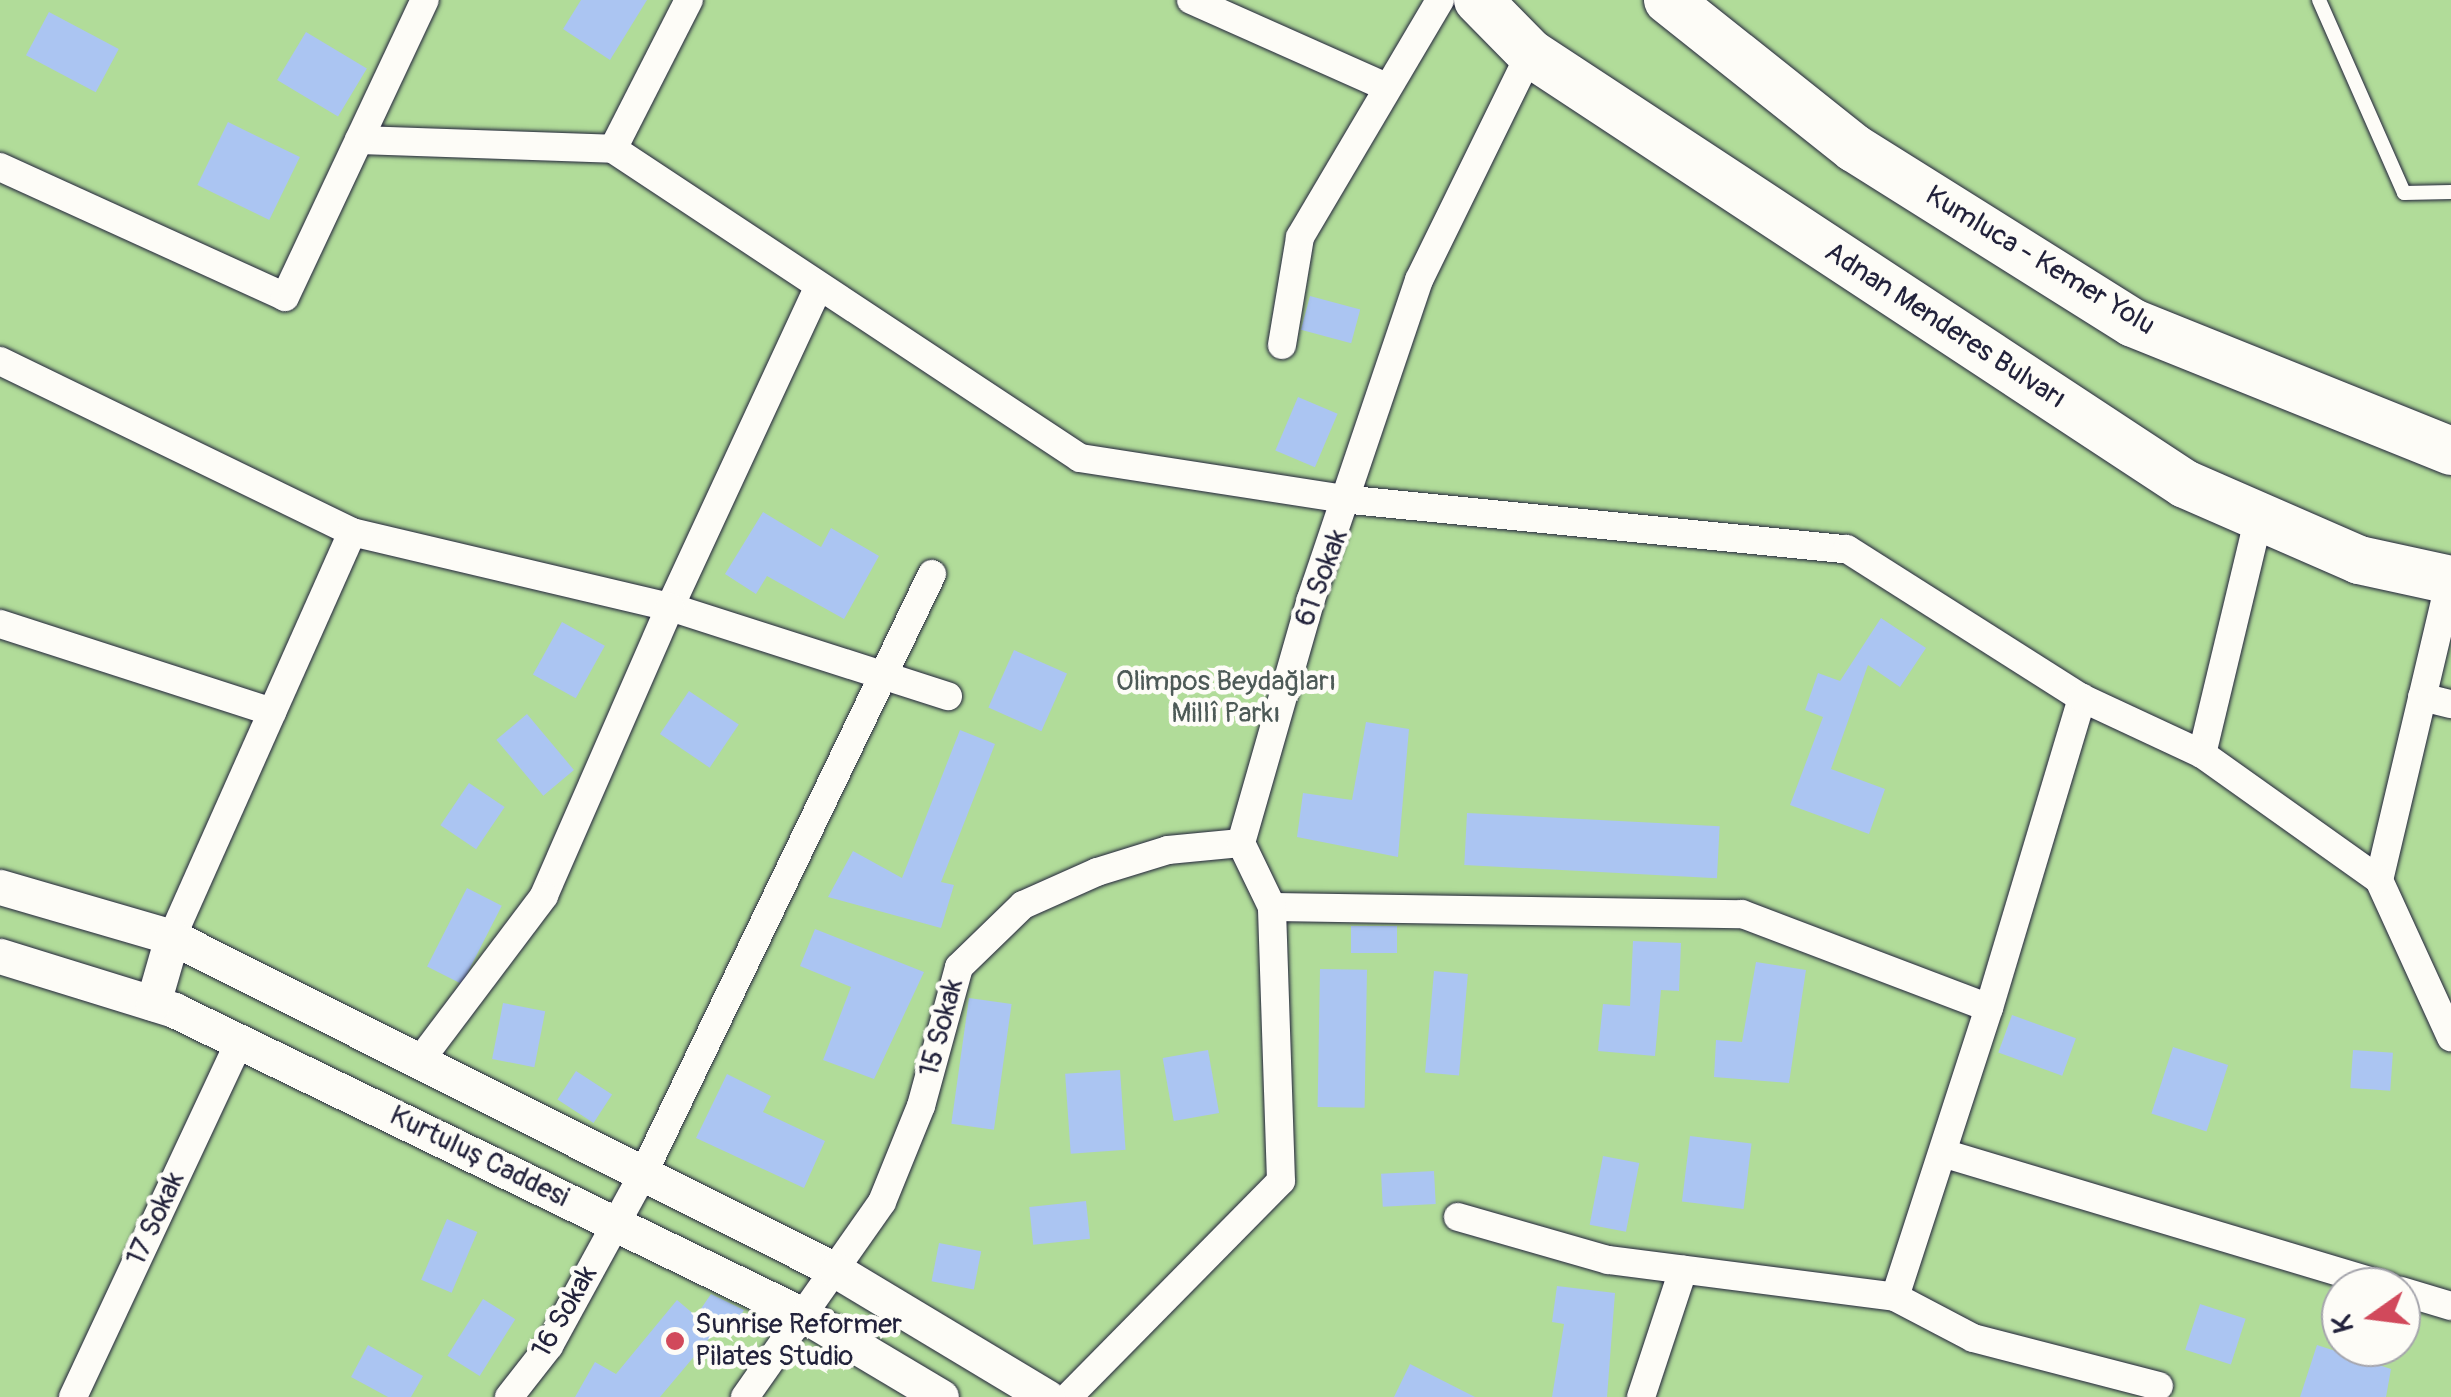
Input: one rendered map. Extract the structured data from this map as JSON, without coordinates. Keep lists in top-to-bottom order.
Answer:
{
  "streets": {
    "highway": ["Kumluca - Kemer Yolu", "Adnan Menderes Bulvarı"],
    "street": [
      "61 Sokak",
      "15 Sokak",
      "Kurtuluş Caddesi",
      "17 Sokak",
      "16 Sokak"
    ]
  },
  "crossings": [
    ["Adnan Menderes Bulvarı", "61 Sokak"],
    ["61 Sokak", "15 Sokak"],
    ["15 Sokak", "Kurtuluş Caddesi"],
    ["Kurtuluş Caddesi", "17 Sokak"],
    ["Kurtuluş Caddesi", "16 Sokak"]
  ],
  "parks": ["Olimpos Beydağları Millî Parkı"],
  "places": ["Sunrise Reformer Pilates Studio"],
  "north": "left"
}
